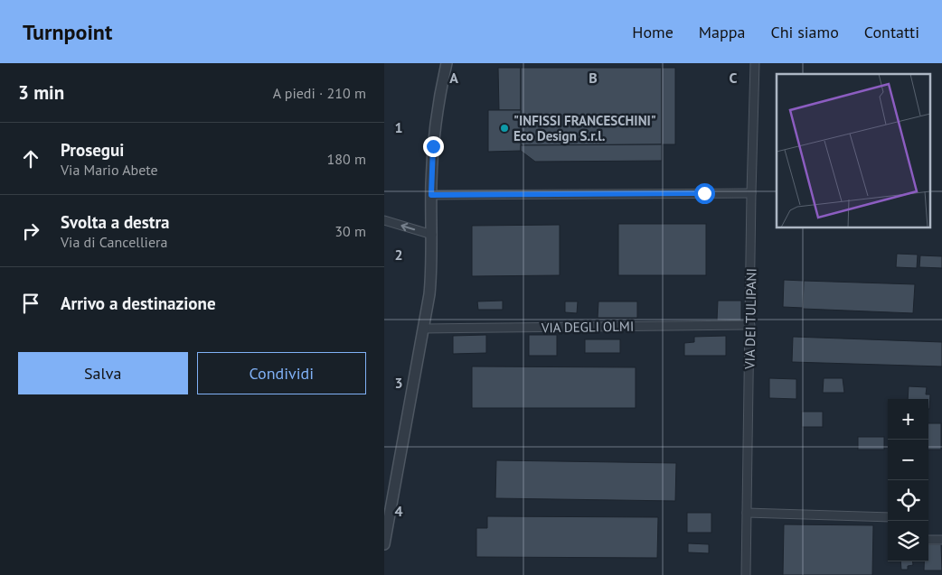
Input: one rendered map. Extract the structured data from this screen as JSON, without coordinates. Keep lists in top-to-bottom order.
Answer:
{
  "streets": {
    "street": ["VIA DEI TULIPANI", "VIA DEGLI OLMI"]
  },
  "crossings": [
    ["VIA DEI TULIPANI", "VIA DEGLI OLMI"]
  ],
  "places": ["\"INFISSI FRANCESCHINI\" Eco Design S.r.l."],
  "page": {
    "header": "Turnpoint",
    "nav": [
      "Home",
      "Mappa",
      "Chi siamo",
      "Contatti"
    ],
    "heading": ["3 min", "A piedi · 210 m"],
    "list": [
      ["Prosegui", "Via Mario Abete", "180 m"],
      ["Svolta a destra", "Via di Cancelliera", "30 m"],
      "Arrivo a destinazione"
    ],
    "buttons": ["Salva", "Condividi"],
    "map_buttons": ["+", "−"]
  },
  "grid": {
    "columns": ["A", "B", "C"],
    "rows": [
      "1",
      "2",
      "3",
      "4"
    ]
  }
}
